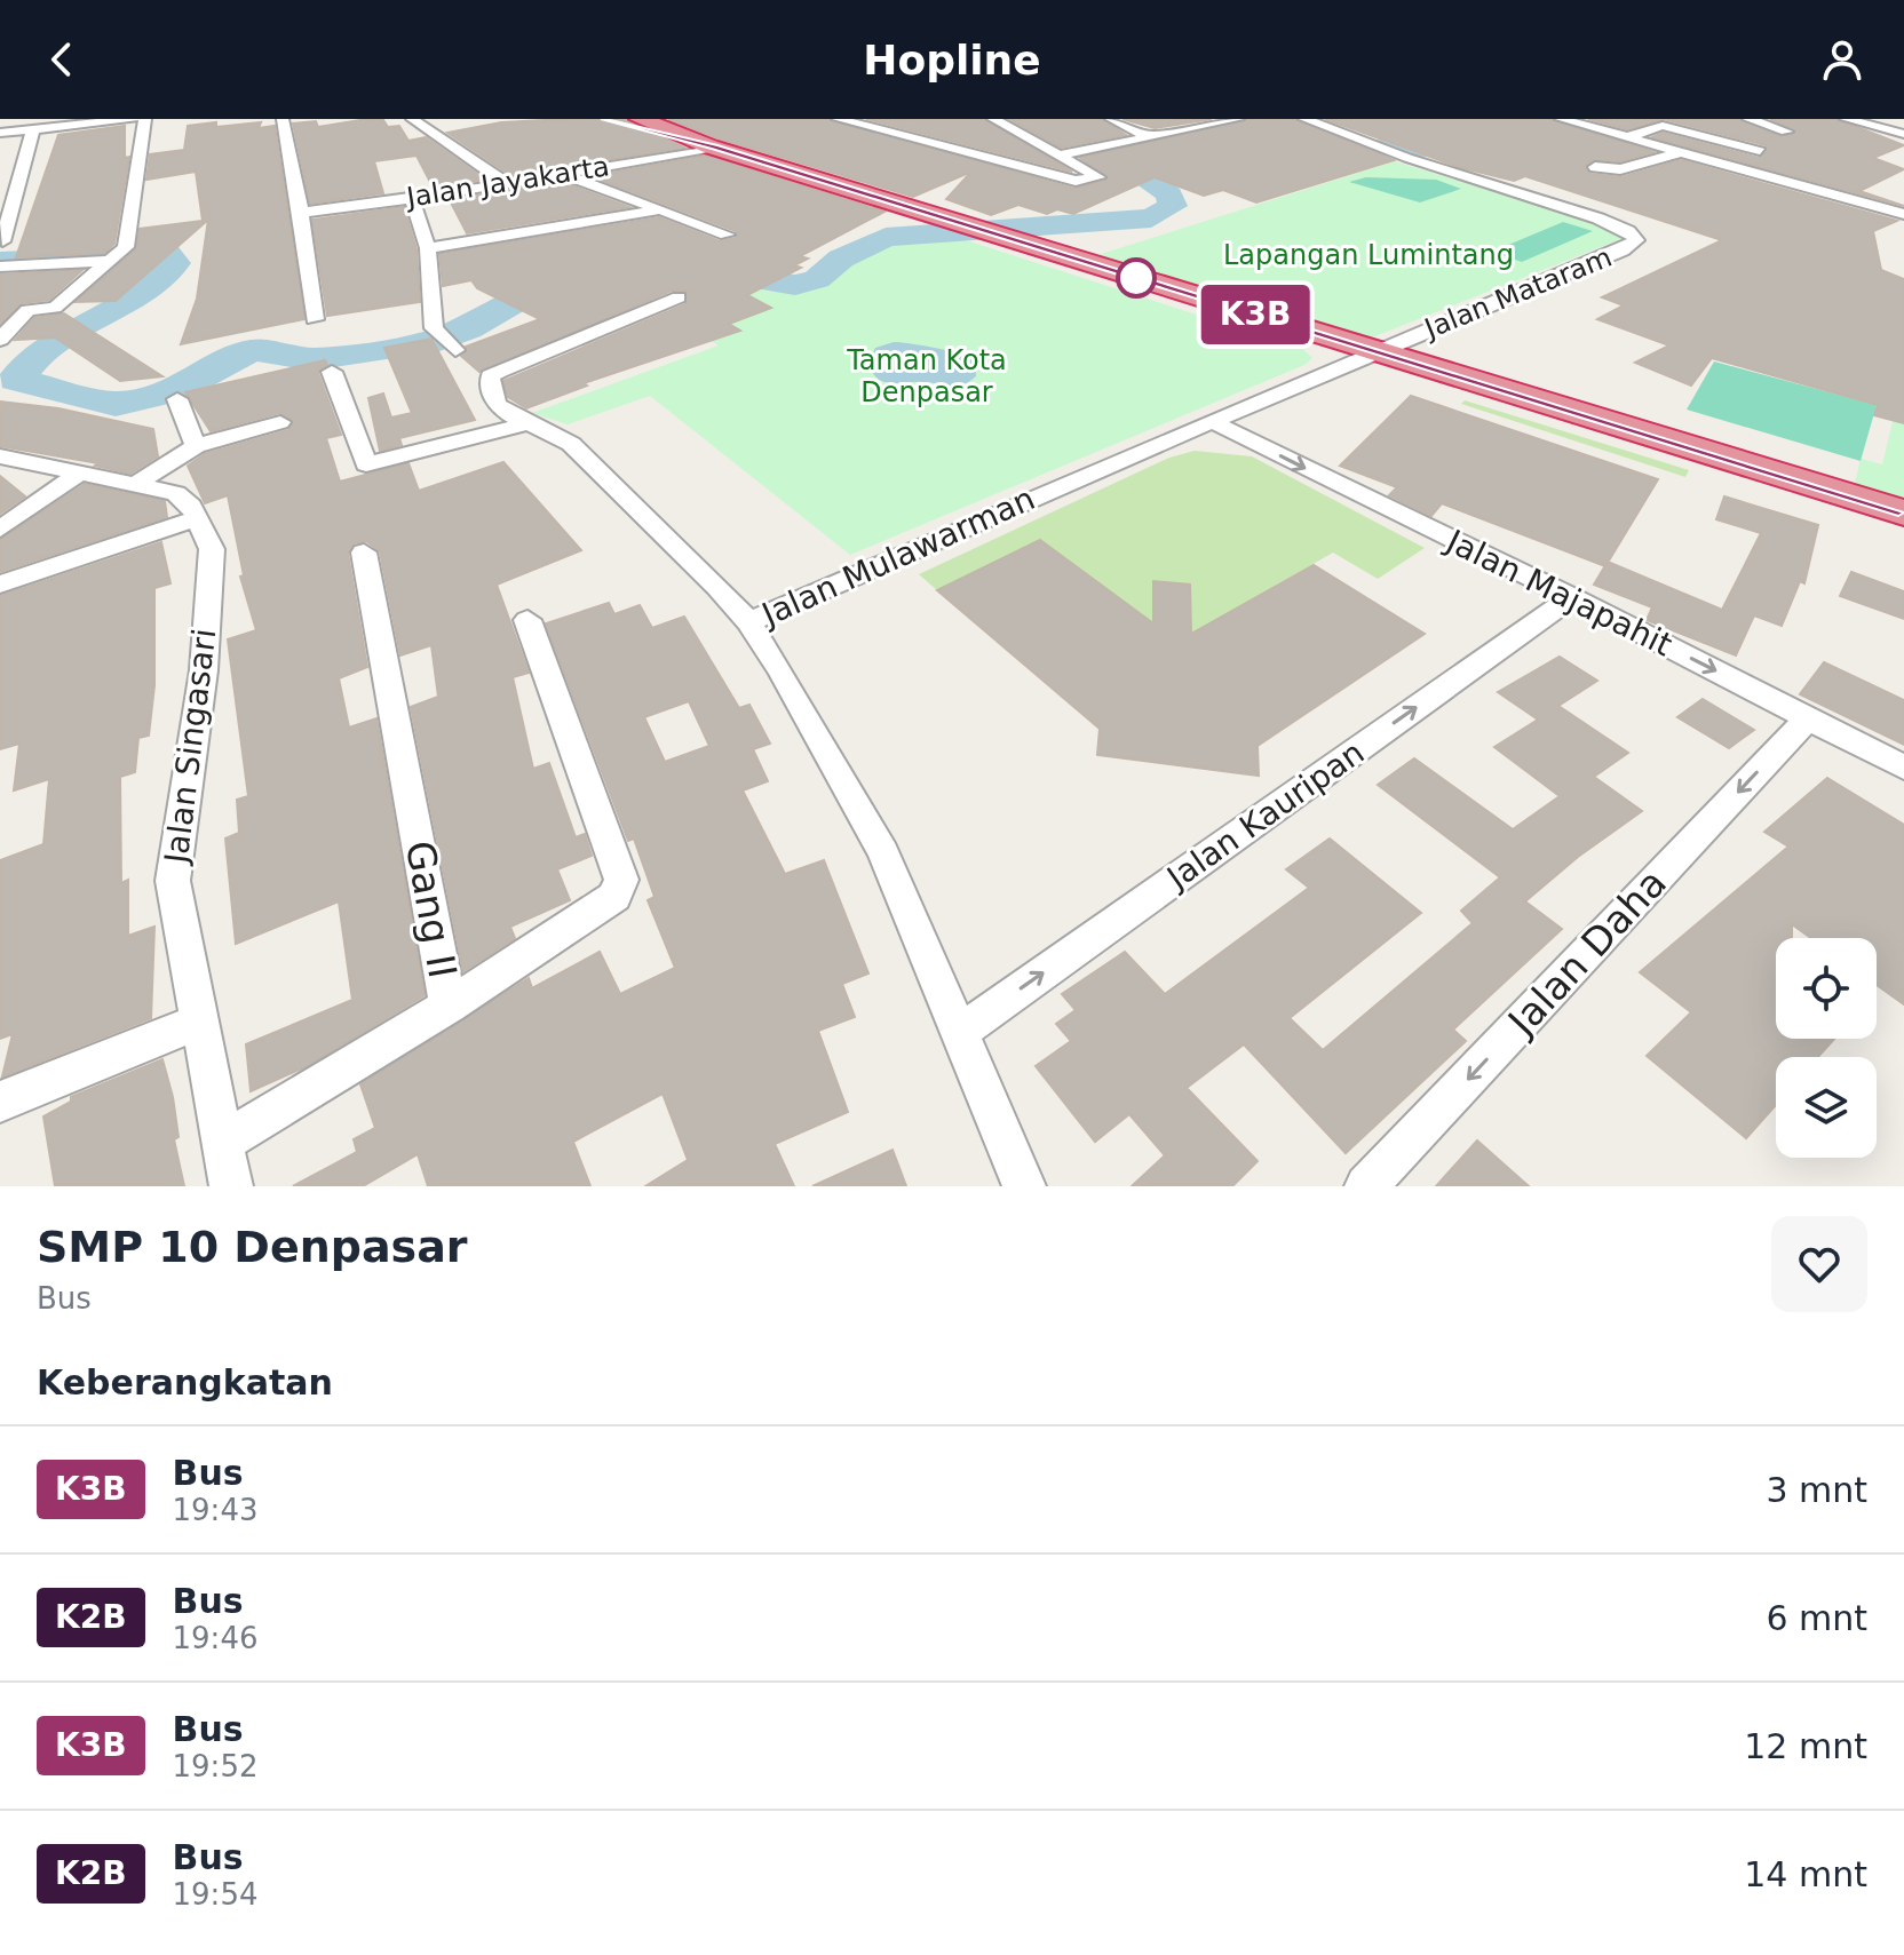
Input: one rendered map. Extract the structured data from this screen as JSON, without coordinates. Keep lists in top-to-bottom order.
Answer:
{
  "streets": {
    "street": [
      "Jalan Jayakarta",
      "Jalan Mataram",
      "Jalan Mulawarman",
      "Jalan Majapahit",
      "Jalan Singasari",
      "Jalan Kauripan",
      "Gang II",
      "Jalan Daha"
    ]
  },
  "crossings": [
    ["Jalan Mataram", "Jalan Mulawarman"],
    ["Jalan Mulawarman", "Jalan Majapahit"],
    ["Jalan Mulawarman", "Jalan Kauripan"],
    ["Jalan Majapahit", "Jalan Kauripan"],
    ["Jalan Majapahit", "Jalan Daha"],
    ["Jalan Singasari", "Gang II"]
  ],
  "one_way": ["Jalan Majapahit", "Jalan Kauripan", "Jalan Daha"],
  "parks": ["Lapangan Lumintang", "Taman Kota Denpasar"],
  "lines": ["bus line K3B"],
  "page": {
    "header": "Hopline",
    "on_map": "K3B",
    "heading": [
      ["SMP 10 Denpasar", "Bus"],
      "Keberangkatan"
    ],
    "list": [
      {
        "mark": "K3B",
        "name": "Bus",
        "note": "19:43",
        "value": "3 mnt"
      },
      {
        "mark": "K2B",
        "name": "Bus",
        "note": "19:46",
        "value": "6 mnt"
      },
      {
        "mark": "K3B",
        "name": "Bus",
        "note": "19:52",
        "value": "12 mnt"
      },
      {
        "mark": "K2B",
        "name": "Bus",
        "note": "19:54",
        "value": "14 mnt"
      }
    ]
  }
}
